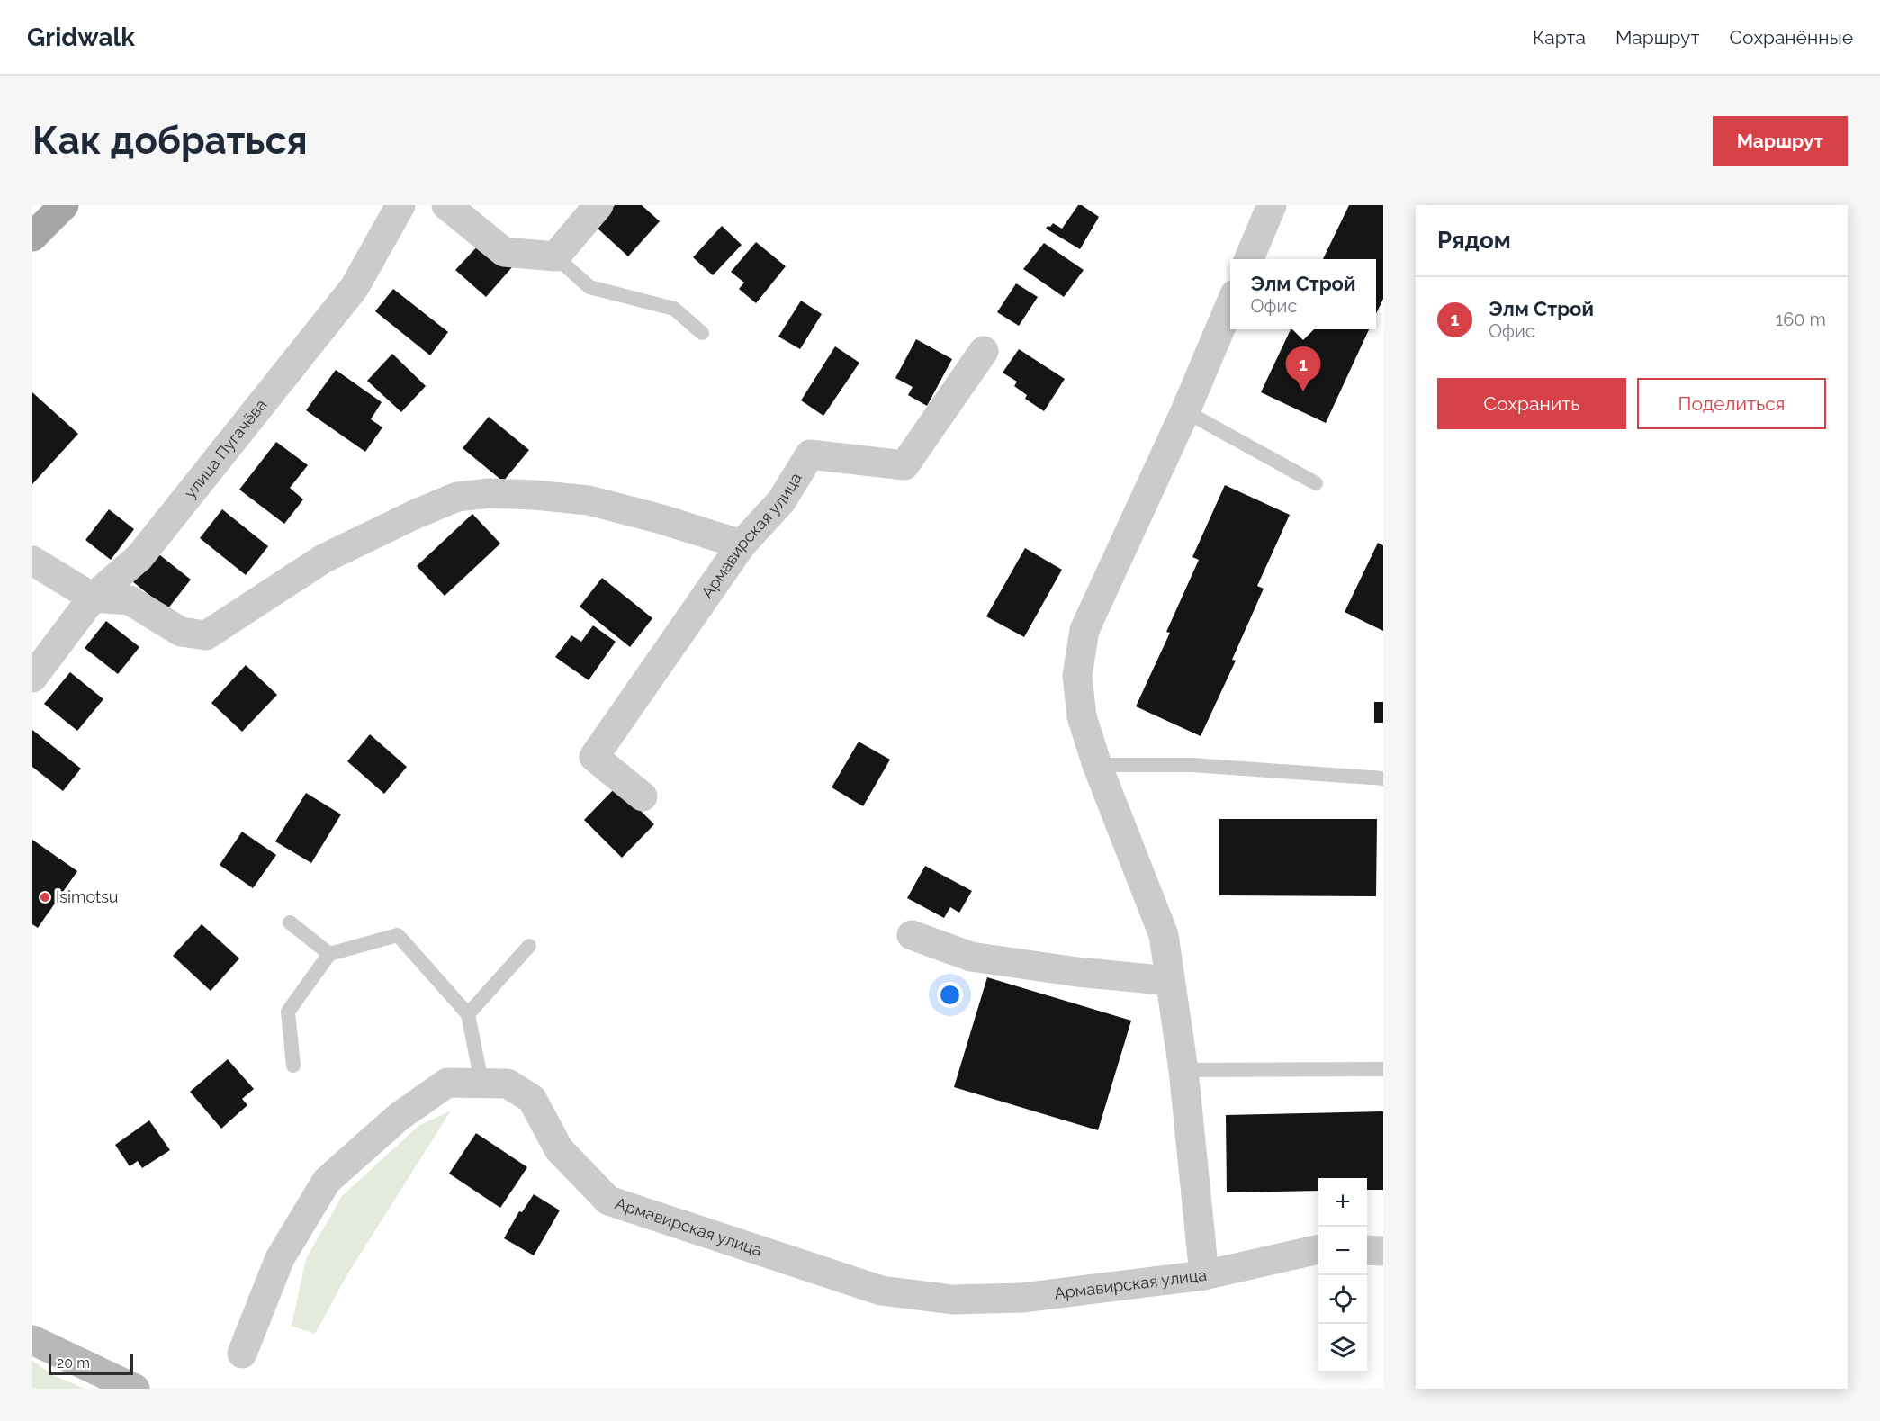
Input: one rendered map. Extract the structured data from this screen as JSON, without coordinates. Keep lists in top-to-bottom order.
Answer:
{
  "streets": {
    "street": ["улица Пугачёва", "Армавирская улица"]
  },
  "places": ["Isimotsu"],
  "scale_bar": "20 m",
  "page": {
    "header": "Gridwalk",
    "nav": ["Карта", "Маршрут", "Сохранённые"],
    "buttons": [
      "Маршрут",
      ["Сохранить", "Поделиться"]
    ],
    "title": "Как добраться",
    "heading": "Рядом",
    "popup": ["Элм Строй", "Офис"],
    "list": [
      {
        "mark": "1",
        "name": "Элм Строй",
        "note": "Офис",
        "value": "160 m"
      }
    ],
    "pins": "1",
    "map_buttons": ["+", "−"],
    "scale": "20 m"
  }
}
